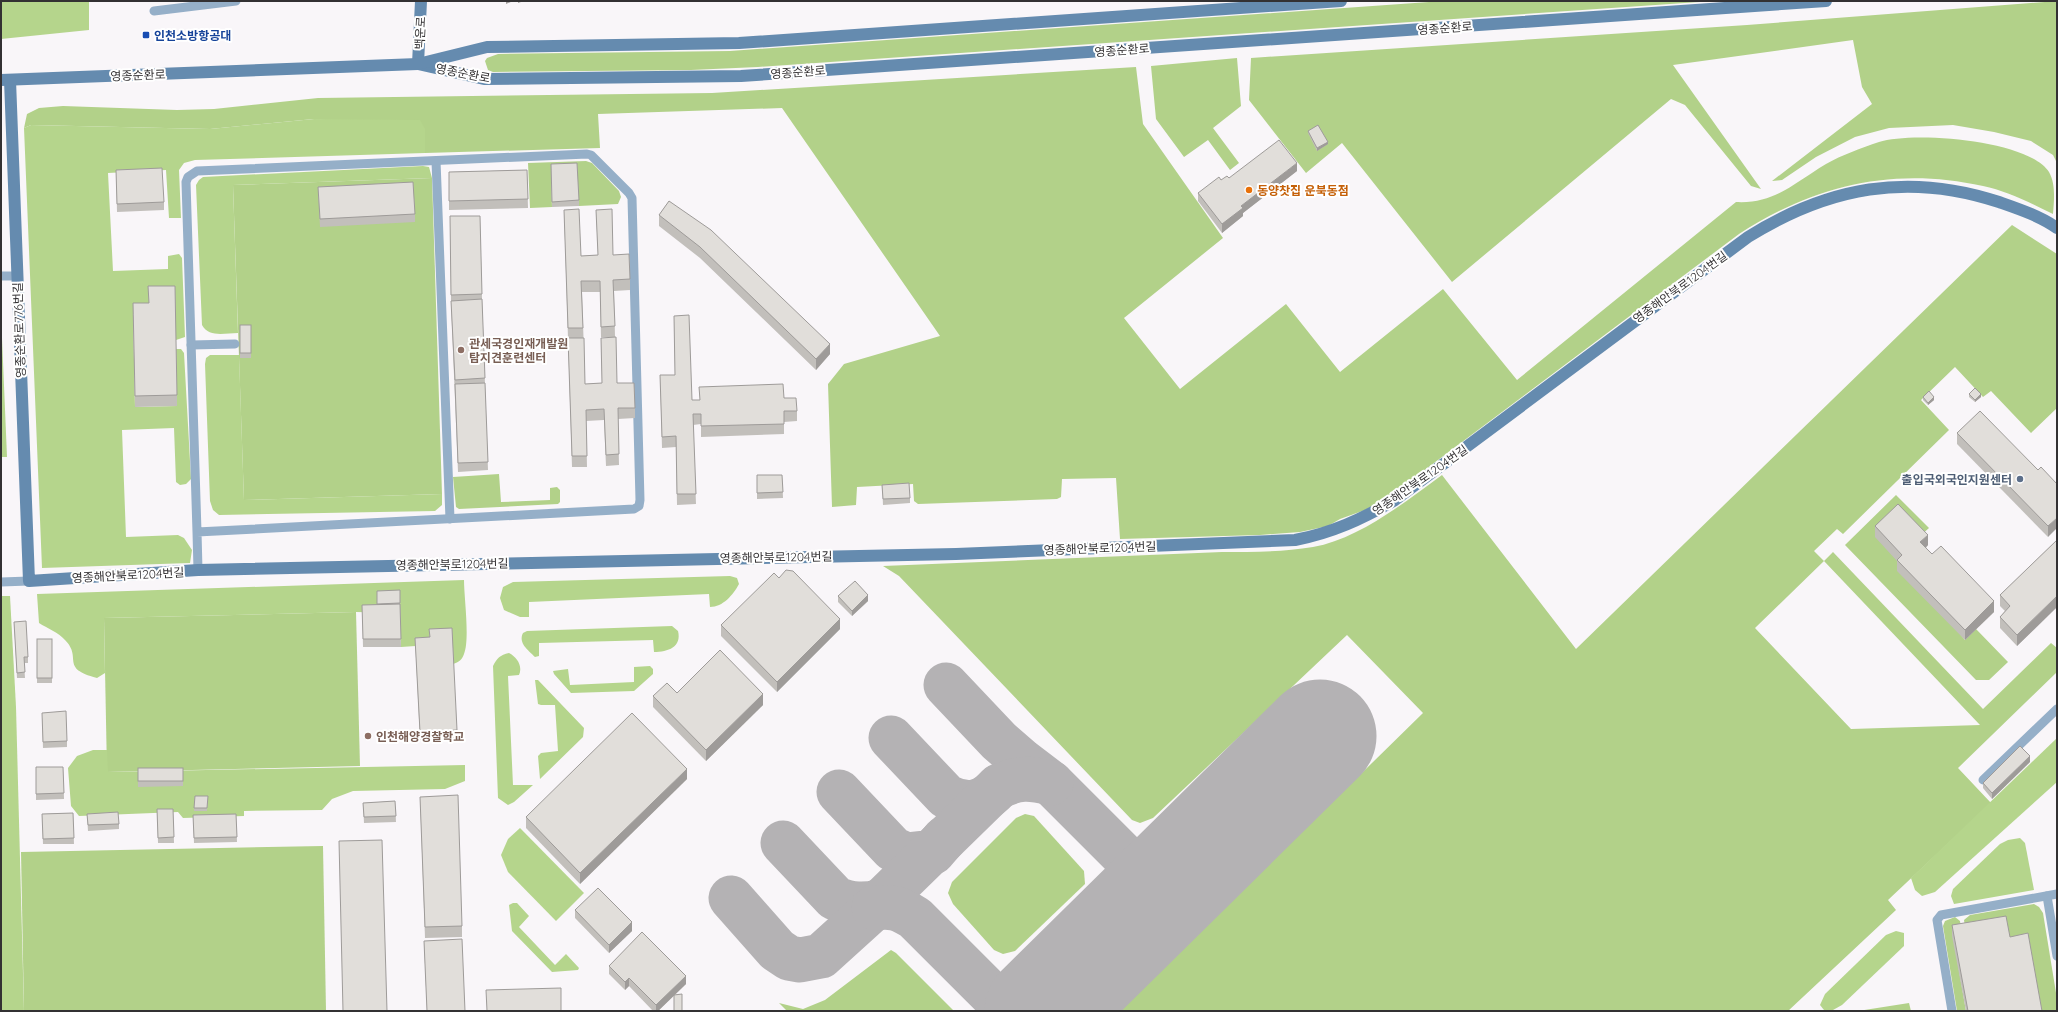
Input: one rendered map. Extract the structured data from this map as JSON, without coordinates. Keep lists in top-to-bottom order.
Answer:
{
  "streets": {
    "main road": [
      "영종순환로",
      "백운로",
      "영종해안북로1204번길",
      "영종순환로776번길"
    ]
  },
  "crossings": [
    ["영종순환로", "백운로"],
    ["영종순환로", "영종순환로776번길"],
    ["영종해안북로1204번길", "영종순환로776번길"]
  ],
  "places": {
    "transit": ["인천소방항공대"],
    "other": [
      "동양찻집 운북동점",
      "관세국경인재개발원 탐지견훈련센터",
      "출입국외국인지원센터",
      "인천해양경찰학교"
    ]
  }
}
